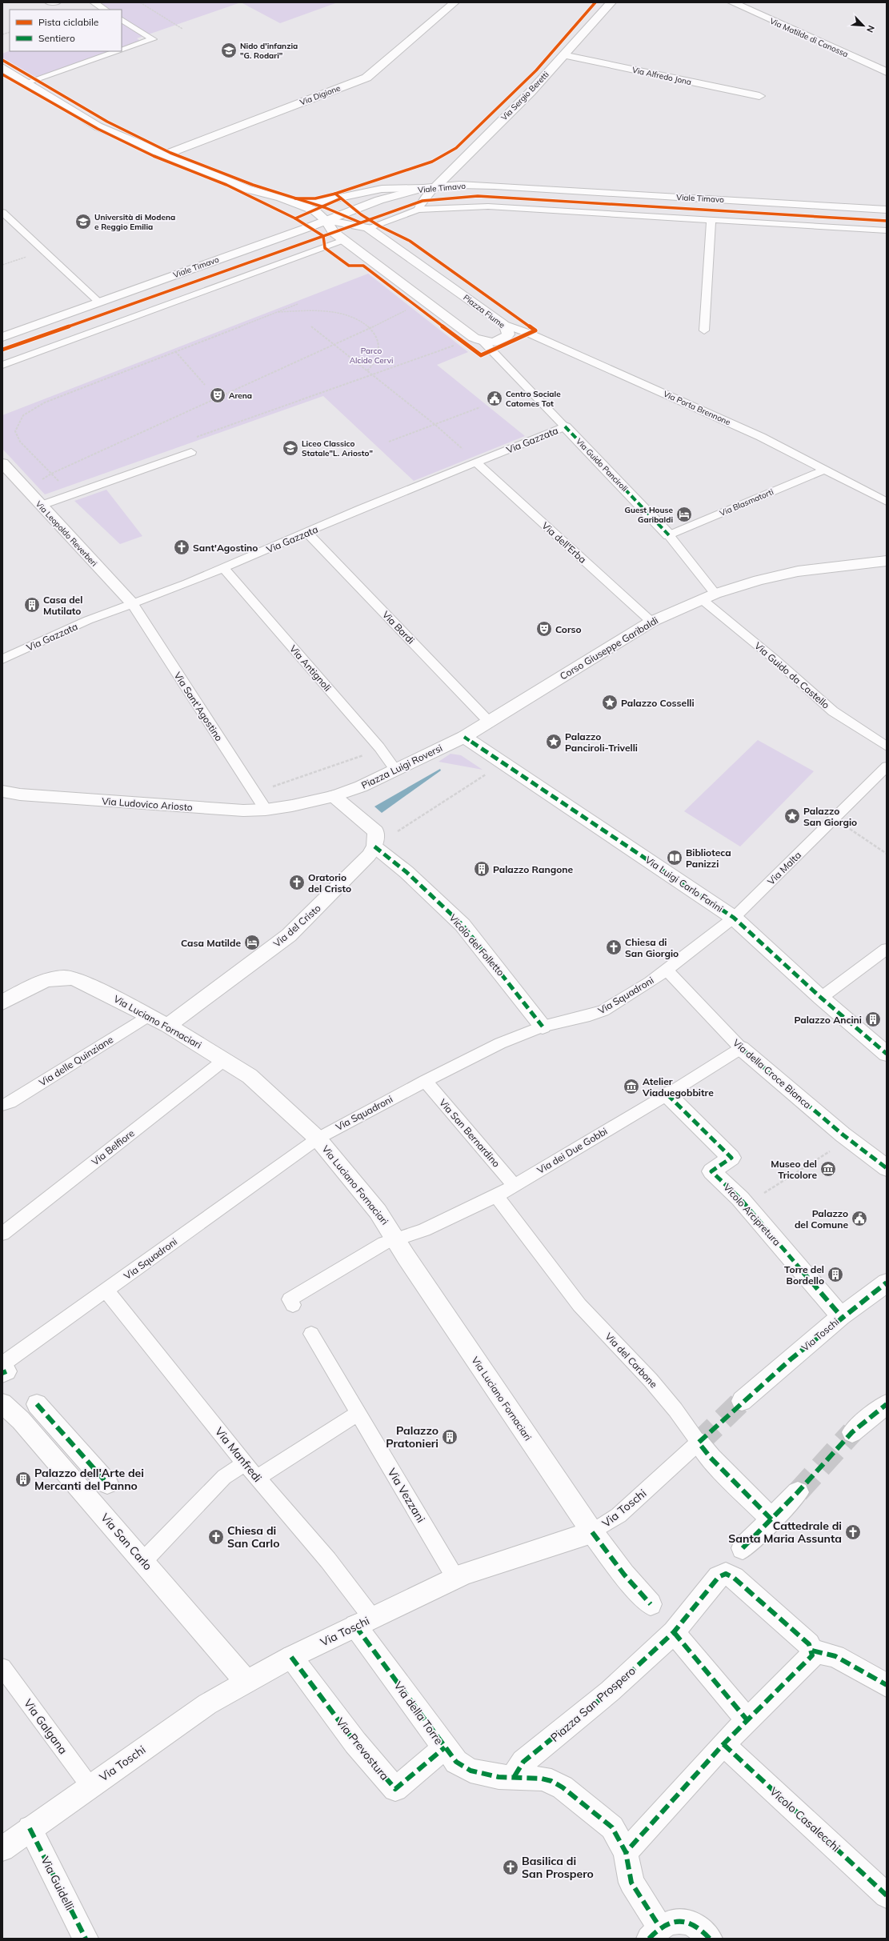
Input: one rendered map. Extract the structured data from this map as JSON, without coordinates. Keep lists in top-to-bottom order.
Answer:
{
  "streets": {
    "street": [
      "Via Matilde di Canossa",
      "Via Alfredo Jona",
      "Via Digione",
      "Via Sergio Beretti",
      "Viale Timavo",
      "Piazza Fiume",
      "Via Guido Panciroli",
      "Via Leopoldo Reverberi",
      "Corso Giuseppe Garibaldi",
      "Piazza Luigi Roversi",
      "Via Ludovico Ariosto",
      "Via Luigi Carlo Farini",
      "Via del Cristo",
      "Vicolo del Folletto",
      "Via Luciano Fornaciari",
      "Via della Croce Bianca",
      "Vicolo Arcipretura",
      "Via Toschi",
      "Via del Carbone",
      "Via San Carlo",
      "Piazza San Prospero",
      "Via della Torre",
      "Via Prevostura",
      "Vicolo Casalecchi",
      "Via Guidelli"
    ],
    "lane": [
      "Via Porta Brennone",
      "Via Gazzata",
      "Via Blasmatorti",
      "Via dell'Erba",
      "Via Bardi",
      "Via Antignoli",
      "Via Guido da Castello",
      "Via Sant'Agostino",
      "Via Malta",
      "Via Squadroni",
      "Via delle Quinziane",
      "Via San Bernardino",
      "Via Belfiore",
      "Via dei Due Gobbi",
      "Via Manfredi",
      "Via Vezzani",
      "Via Galgana"
    ]
  },
  "crossings": [
    ["Via Alfredo Jona", "Via Sergio Beretti"],
    ["Via Sergio Beretti", "Viale Timavo"],
    ["Viale Timavo", "Piazza Fiume"],
    ["Piazza Fiume", "Via Porta Brennone"],
    ["Piazza Fiume", "Via Guido Panciroli"],
    ["Via Porta Brennone", "Via Blasmatorti"],
    ["Via Gazzata", "Via Guido Panciroli"],
    ["Via Gazzata", "Via Leopoldo Reverberi"],
    ["Via Gazzata", "Via dell'Erba"],
    ["Via Gazzata", "Via Bardi"],
    ["Via Gazzata", "Via Antignoli"],
    ["Via Gazzata", "Via Sant'Agostino"],
    ["Via Guido Panciroli", "Via Blasmatorti"],
    ["Via Guido Panciroli", "Corso Giuseppe Garibaldi"],
    ["Via Guido Panciroli", "Via Guido da Castello"],
    ["Via Leopoldo Reverberi", "Via Sant'Agostino"],
    ["Via dell'Erba", "Corso Giuseppe Garibaldi"],
    ["Via Bardi", "Piazza Luigi Roversi"],
    ["Corso Giuseppe Garibaldi", "Via Guido da Castello"],
    ["Corso Giuseppe Garibaldi", "Piazza Luigi Roversi"],
    ["Via Antignoli", "Piazza Luigi Roversi"],
    ["Via Sant'Agostino", "Via Ludovico Ariosto"],
    ["Piazza Luigi Roversi", "Via Ludovico Ariosto"],
    ["Piazza Luigi Roversi", "Via Luigi Carlo Farini"],
    ["Via Malta", "Via Luigi Carlo Farini"],
    ["Via Malta", "Via Squadroni"],
    ["Via Luigi Carlo Farini", "Via Squadroni"],
    ["Via del Cristo", "Vicolo del Folletto"],
    ["Via del Cristo", "Via Luciano Fornaciari"],
    ["Vicolo del Folletto", "Via Squadroni"],
    ["Via Squadroni", "Via Luciano Fornaciari"],
    ["Via Squadroni", "Via della Croce Bianca"],
    ["Via Squadroni", "Via San Bernardino"],
    ["Via Squadroni", "Via Manfredi"],
    ["Via Luciano Fornaciari", "Via delle Quinziane"],
    ["Via Luciano Fornaciari", "Via Belfiore"],
    ["Via Luciano Fornaciari", "Via dei Due Gobbi"],
    ["Via Luciano Fornaciari", "Via Toschi"],
    ["Via della Croce Bianca", "Via dei Due Gobbi"],
    ["Via San Bernardino", "Via dei Due Gobbi"],
    ["Via dei Due Gobbi", "Vicolo Arcipretura"],
    ["Via dei Due Gobbi", "Via del Carbone"],
    ["Vicolo Arcipretura", "Via Toschi"],
    ["Via Toschi", "Via del Carbone"],
    ["Via Toschi", "Via Manfredi"],
    ["Via Toschi", "Via Vezzani"],
    ["Via Toschi", "Via San Carlo"],
    ["Via Toschi", "Via della Torre"],
    ["Via Toschi", "Via Galgana"],
    ["Via Toschi", "Via Prevostura"],
    ["Via Toschi", "Via Guidelli"],
    ["Via Manfredi", "Via della Torre"],
    ["Piazza San Prospero", "Via della Torre"],
    ["Via della Torre", "Via Prevostura"]
  ],
  "parks": ["Parco Alcide Cervi"],
  "places": {
    "school or university": ["Nido d'infanzia \"G. Rodari\"", "Università di Modena e Reggio Emilia", "Liceo Classico Statale\"L. Ariosto\""],
    "theatre": ["Arena", "Corso"],
    "public building": ["Centro Sociale Catomes Tot", "Palazzo del Comune"],
    "hotel": ["Guest House Garibaldi", "Casa Matilde"],
    "church": [
      "Sant'Agostino",
      "Oratorio del Cristo",
      "Chiesa di San Giorgio",
      "Cattedrale di Santa Maria Assunta",
      "Chiesa di San Carlo",
      "Basilica di San Prospero"
    ],
    "building": [
      "Casa del Mutilato",
      "Palazzo Rangone",
      "Palazzo Ancini",
      "Torre del Bordello",
      "Palazzo Pratonieri",
      "Palazzo dell'Arte dei Mercanti del Panno"
    ],
    "place": ["Palazzo Cosselli", "Palazzo Panciroli-Trivelli", "Palazzo San Giorgio"],
    "library": ["Biblioteca Panizzi"],
    "museum": ["Atelier Viaduegobbitre", "Museo del Tricolore"]
  },
  "legend": ["Pista ciclabile", "Sentiero"],
  "north": "bottom right"
}
